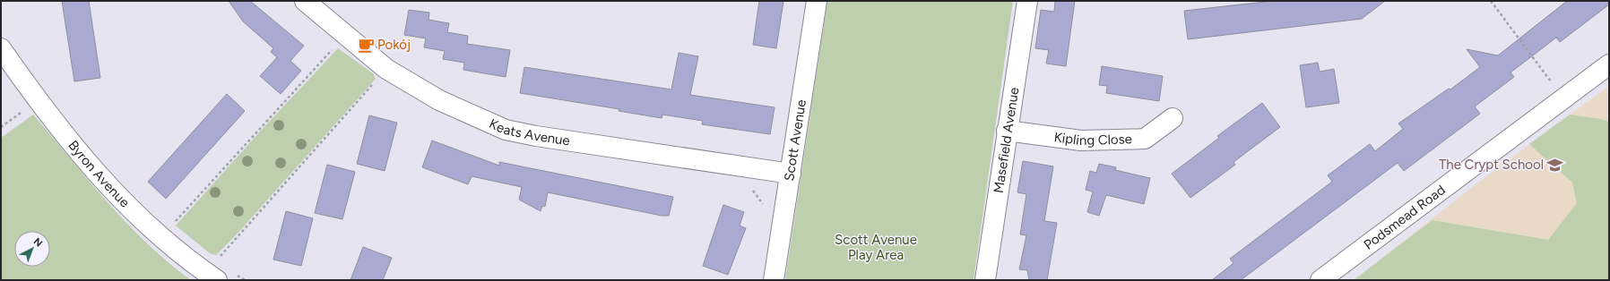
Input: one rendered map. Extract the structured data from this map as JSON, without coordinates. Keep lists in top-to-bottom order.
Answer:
{
  "streets": {
    "street": [
      "Keats Avenue",
      "Kipling Close",
      "Scott Avenue",
      "Masefield Avenue",
      "Byron Avenue",
      "Podsmead Road"
    ]
  },
  "crossings": [
    ["Keats Avenue", "Scott Avenue"],
    ["Kipling Close", "Masefield Avenue"]
  ],
  "parks": ["Scott Avenue Play Area"],
  "places": {
    "cafe": ["Pokój"],
    "school or university": ["The Crypt School"]
  },
  "north": "top right"
}
